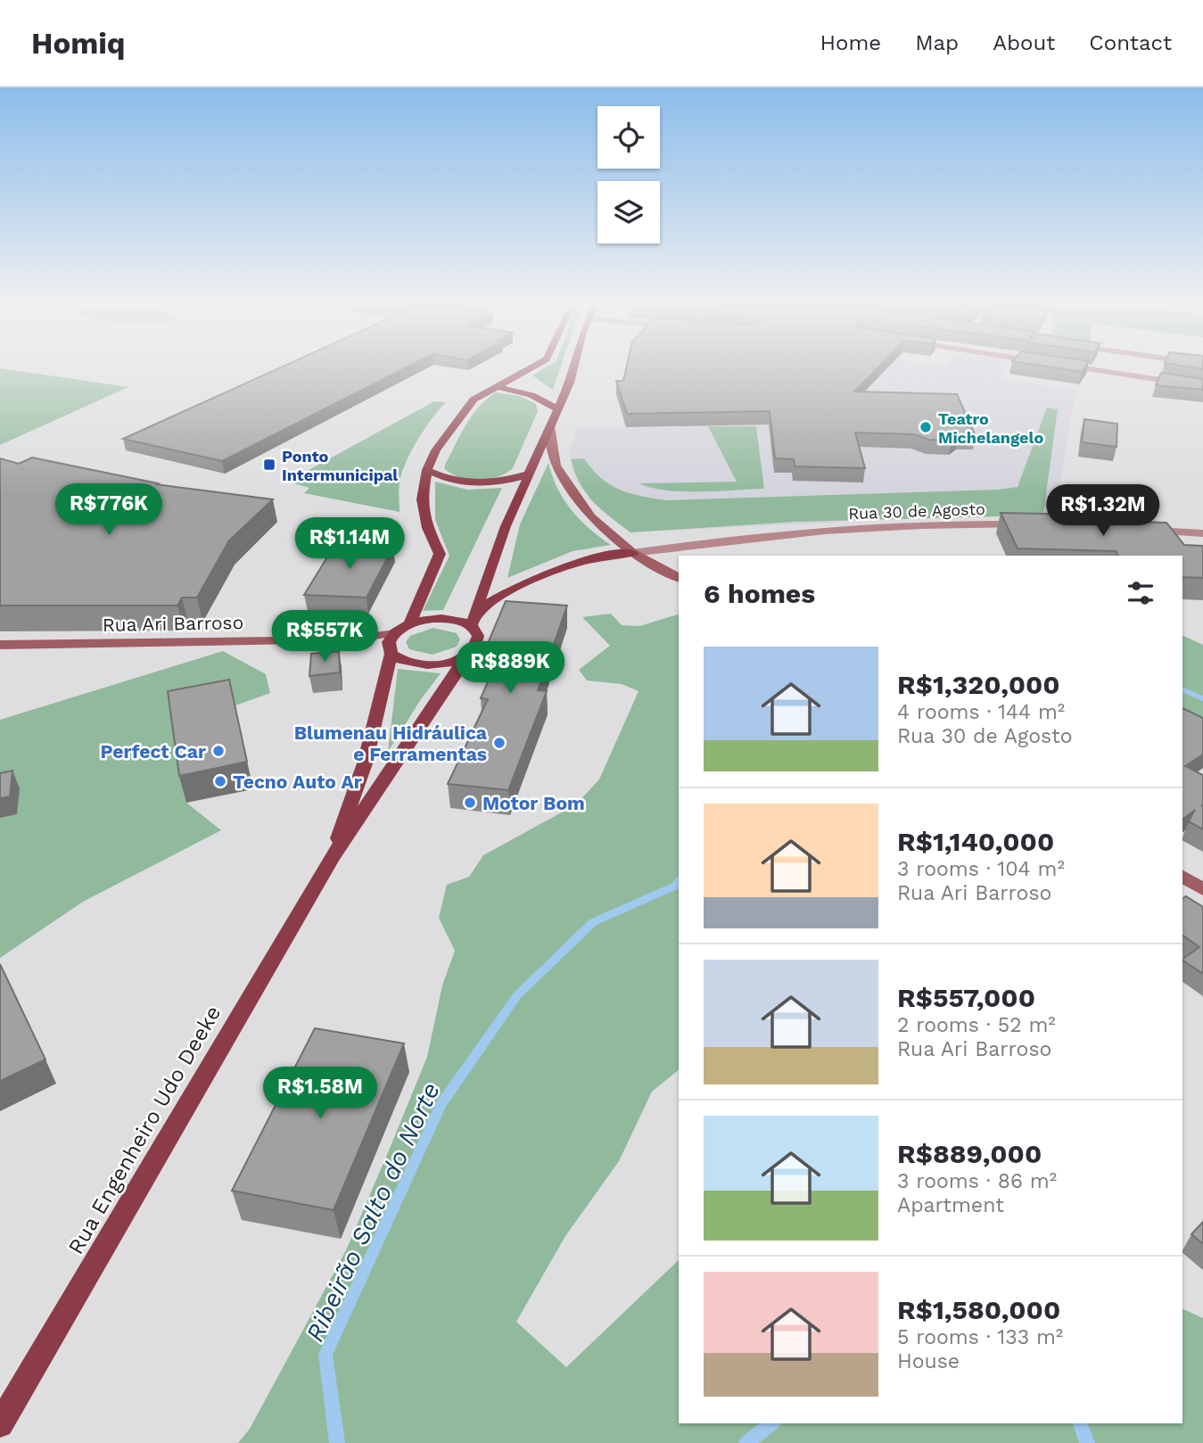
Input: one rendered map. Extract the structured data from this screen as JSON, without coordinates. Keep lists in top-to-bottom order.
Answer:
{
  "streets": {
    "main road": ["Rua Ari Barroso", "Rua Engenheiro Udo Deeke"],
    "street": ["Rua 30 de Agosto"]
  },
  "crossings": [
    ["Rua Ari Barroso", "Rua Engenheiro Udo Deeke"]
  ],
  "water": ["Ribeirão Salto do Norte"],
  "places": {
    "other": [
      "Teatro Michelangelo",
      "Blumenau Hidráulica e Ferramentas",
      "Perfect Car",
      "Tecno Auto Ar",
      "Motor Bom"
    ],
    "transit": ["Ponto Intermunicipal"]
  },
  "page": {
    "header": "Homiq",
    "nav": [
      "Home",
      "Map",
      "About",
      "Contact"
    ],
    "price": [
      "R$776K",
      "R$1.32M",
      "R$1.14M",
      "R$557K",
      "R$889K",
      "R$1.58M"
    ],
    "heading": "6 homes",
    "list": [
      {
        "name": "R$1,320,000",
        "note": "4 rooms · 144 m² · Rua 30 de Agosto"
      },
      {
        "name": "R$1,140,000",
        "note": "3 rooms · 104 m² · Rua Ari Barroso"
      },
      {
        "name": "R$557,000",
        "note": "2 rooms · 52 m² · Rua Ari Barroso"
      },
      {
        "name": "R$889,000",
        "note": "3 rooms · 86 m² · Apartment"
      },
      {
        "name": "R$1,580,000",
        "note": "5 rooms · 133 m² · House"
      }
    ]
  }
}
